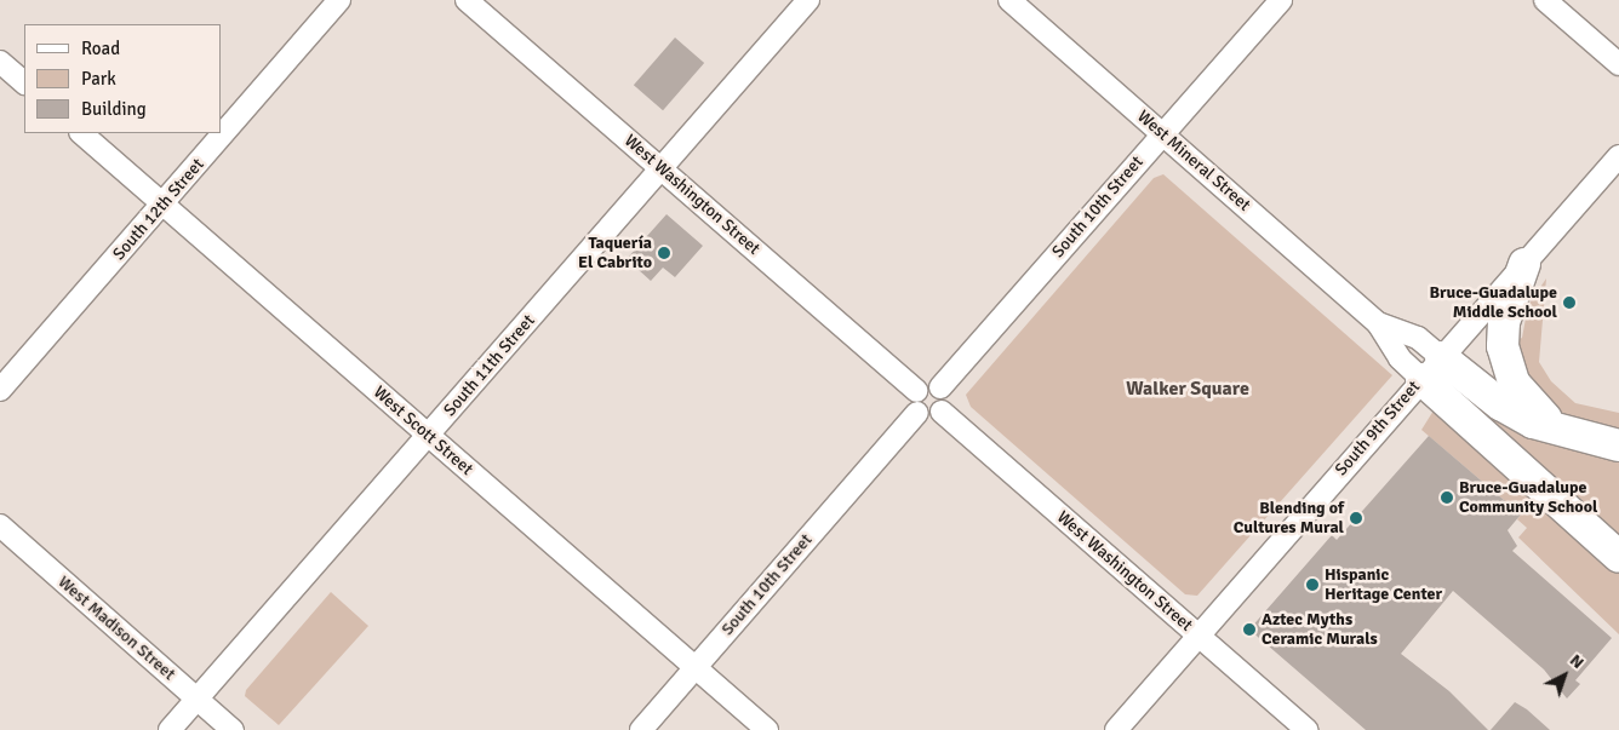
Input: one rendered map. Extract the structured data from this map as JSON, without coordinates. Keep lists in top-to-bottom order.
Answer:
{
  "streets": {
    "street": [
      "West Mineral Street",
      "West Washington Street",
      "South 10th Street",
      "South 12th Street",
      "South 11th Street",
      "South 9th Street",
      "West Scott Street",
      "West Madison Street"
    ]
  },
  "crossings": [
    ["West Mineral Street", "South 10th Street"],
    ["West Mineral Street", "South 9th Street"],
    ["West Washington Street", "South 10th Street"],
    ["West Washington Street", "South 11th Street"],
    ["West Washington Street", "South 9th Street"],
    ["South 10th Street", "West Scott Street"],
    ["South 12th Street", "West Scott Street"],
    ["South 11th Street", "West Scott Street"],
    ["South 11th Street", "West Madison Street"]
  ],
  "districts": ["Walker Square"],
  "places": [
    "Taquería El Cabrito",
    "Bruce-Guadalupe Middle School",
    "Bruce-Guadalupe Community School",
    "Blending of Cultures Mural",
    "Hispanic Heritage Center",
    "Aztec Myths Ceramic Murals"
  ],
  "legend": ["Road", "Park", "Building"],
  "north": "top right"
}
